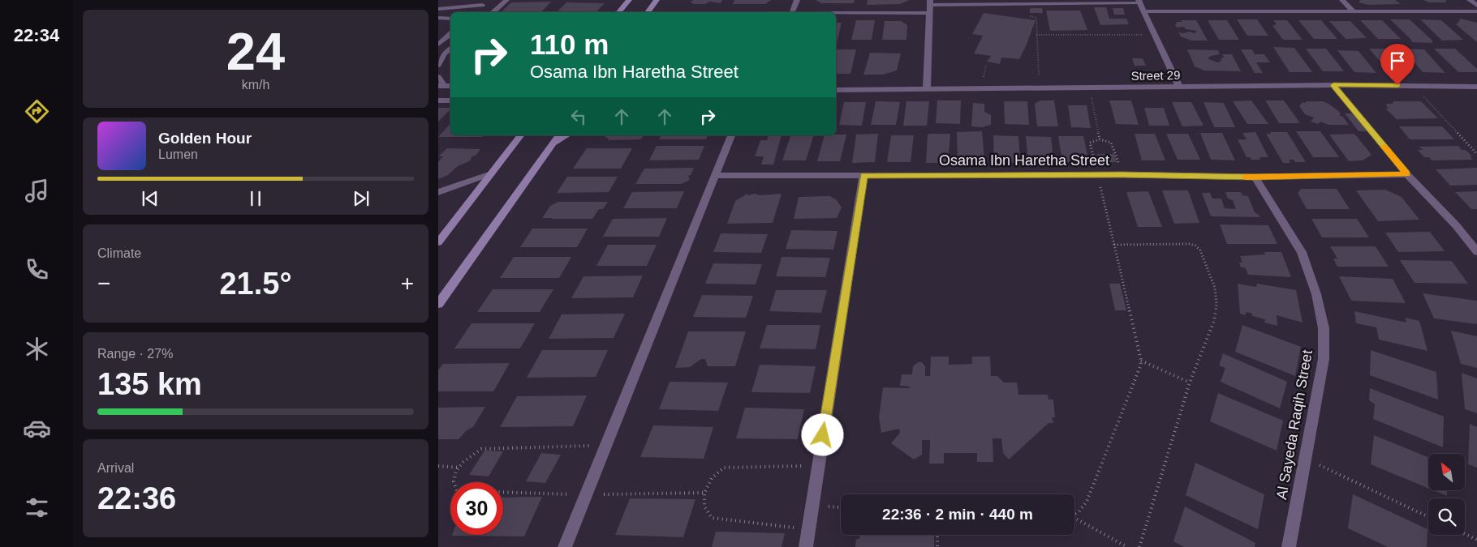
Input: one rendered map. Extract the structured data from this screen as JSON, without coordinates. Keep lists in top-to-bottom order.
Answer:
{
  "streets": {
    "street": ["Street 29", "Osama Ibn Haretha Street", "Al Sayeda Raqih Street"]
  },
  "crossings": [
    ["Osama Ibn Haretha Street", "Al Sayeda Raqih Street"]
  ],
  "north": "top left",
  "page": {
    "tabs": "22:34",
    "tile": [
      ["24", "km/h"],
      "Climate",
      ["Range · 27%", "135 km"],
      ["Arrival", "22:36"]
    ],
    "turn": ["110 m", "Osama Ibn Haretha Street"],
    "song": ["Golden Hour", "Lumen"],
    "heat": ["−", "21.5°", "+"],
    "limit": "30",
    "trip": "22:36 · 2 min · 440 m"
  }
}
